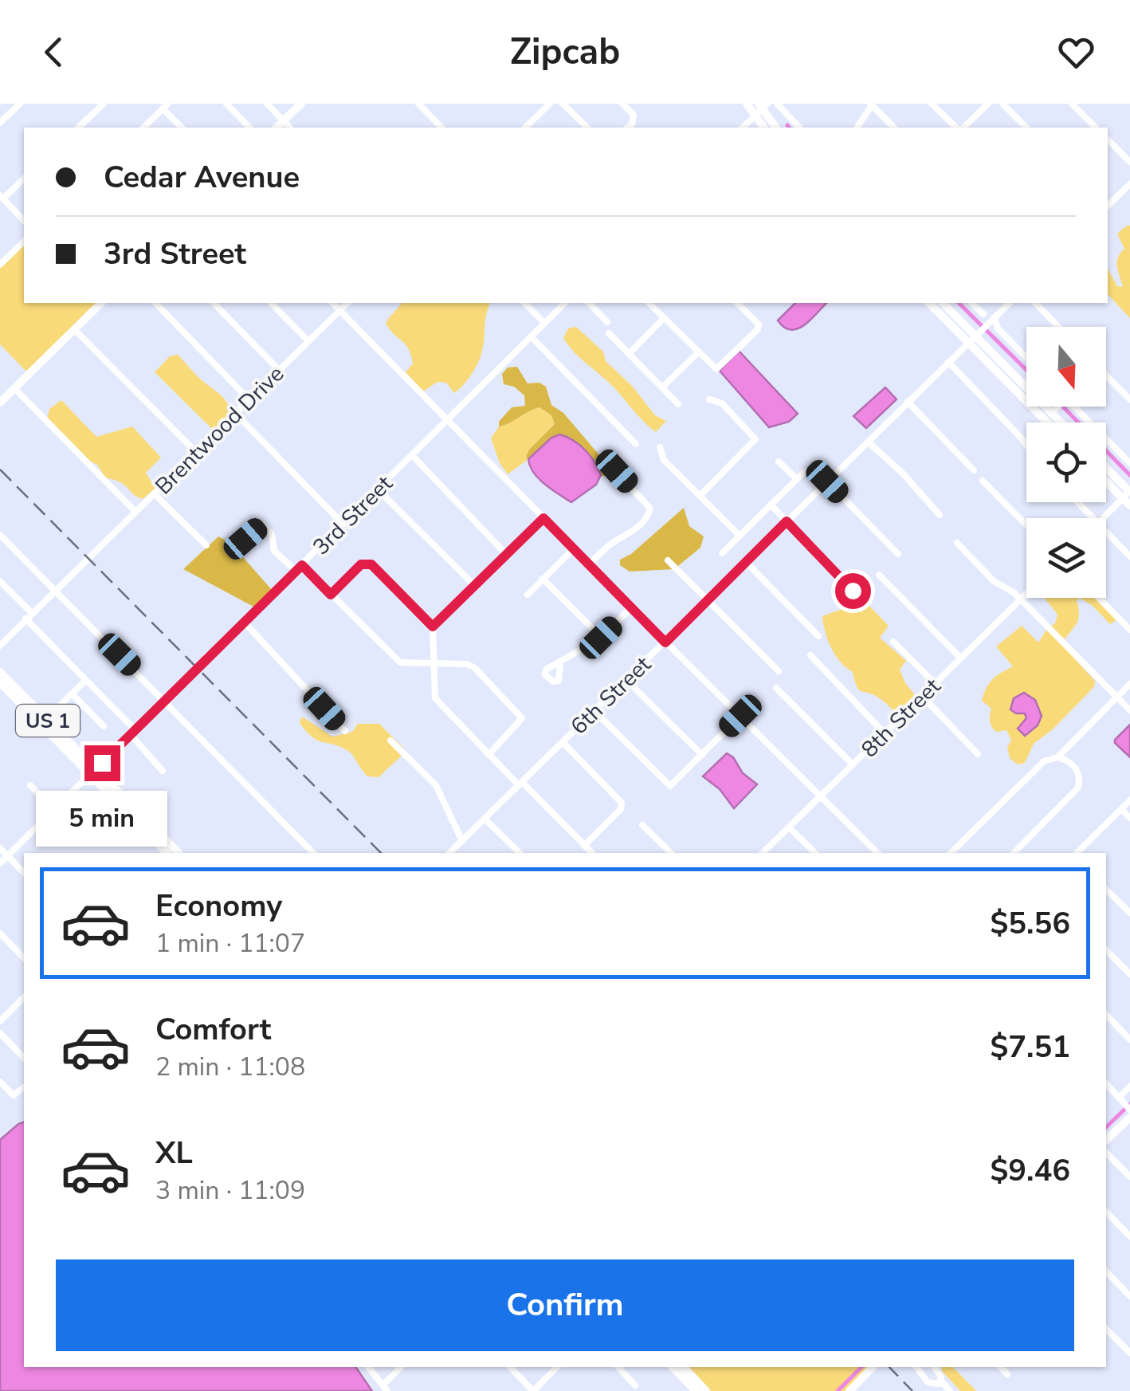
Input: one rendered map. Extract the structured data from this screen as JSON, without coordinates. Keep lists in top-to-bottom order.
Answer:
{
  "streets": {
    "main road": ["US 1"],
    "street": [
      "Brentwood Drive",
      "3rd Street",
      "6th Street",
      "8th Street"
    ]
  },
  "crossings": [
    ["3rd Street", "US 1"]
  ],
  "north": "bottom",
  "page": {
    "header": "Zipcab",
    "banner": ["Cedar Avenue", "3rd Street"],
    "bubble": "5 min",
    "list": [
      {
        "name": "Economy",
        "note": "1 min · 11:07",
        "value": "$5.56"
      },
      {
        "name": "Comfort",
        "note": "2 min · 11:08",
        "value": "$7.51"
      },
      {
        "name": "XL",
        "note": "3 min · 11:09",
        "value": "$9.46"
      }
    ],
    "buttons": "Confirm"
  }
}
